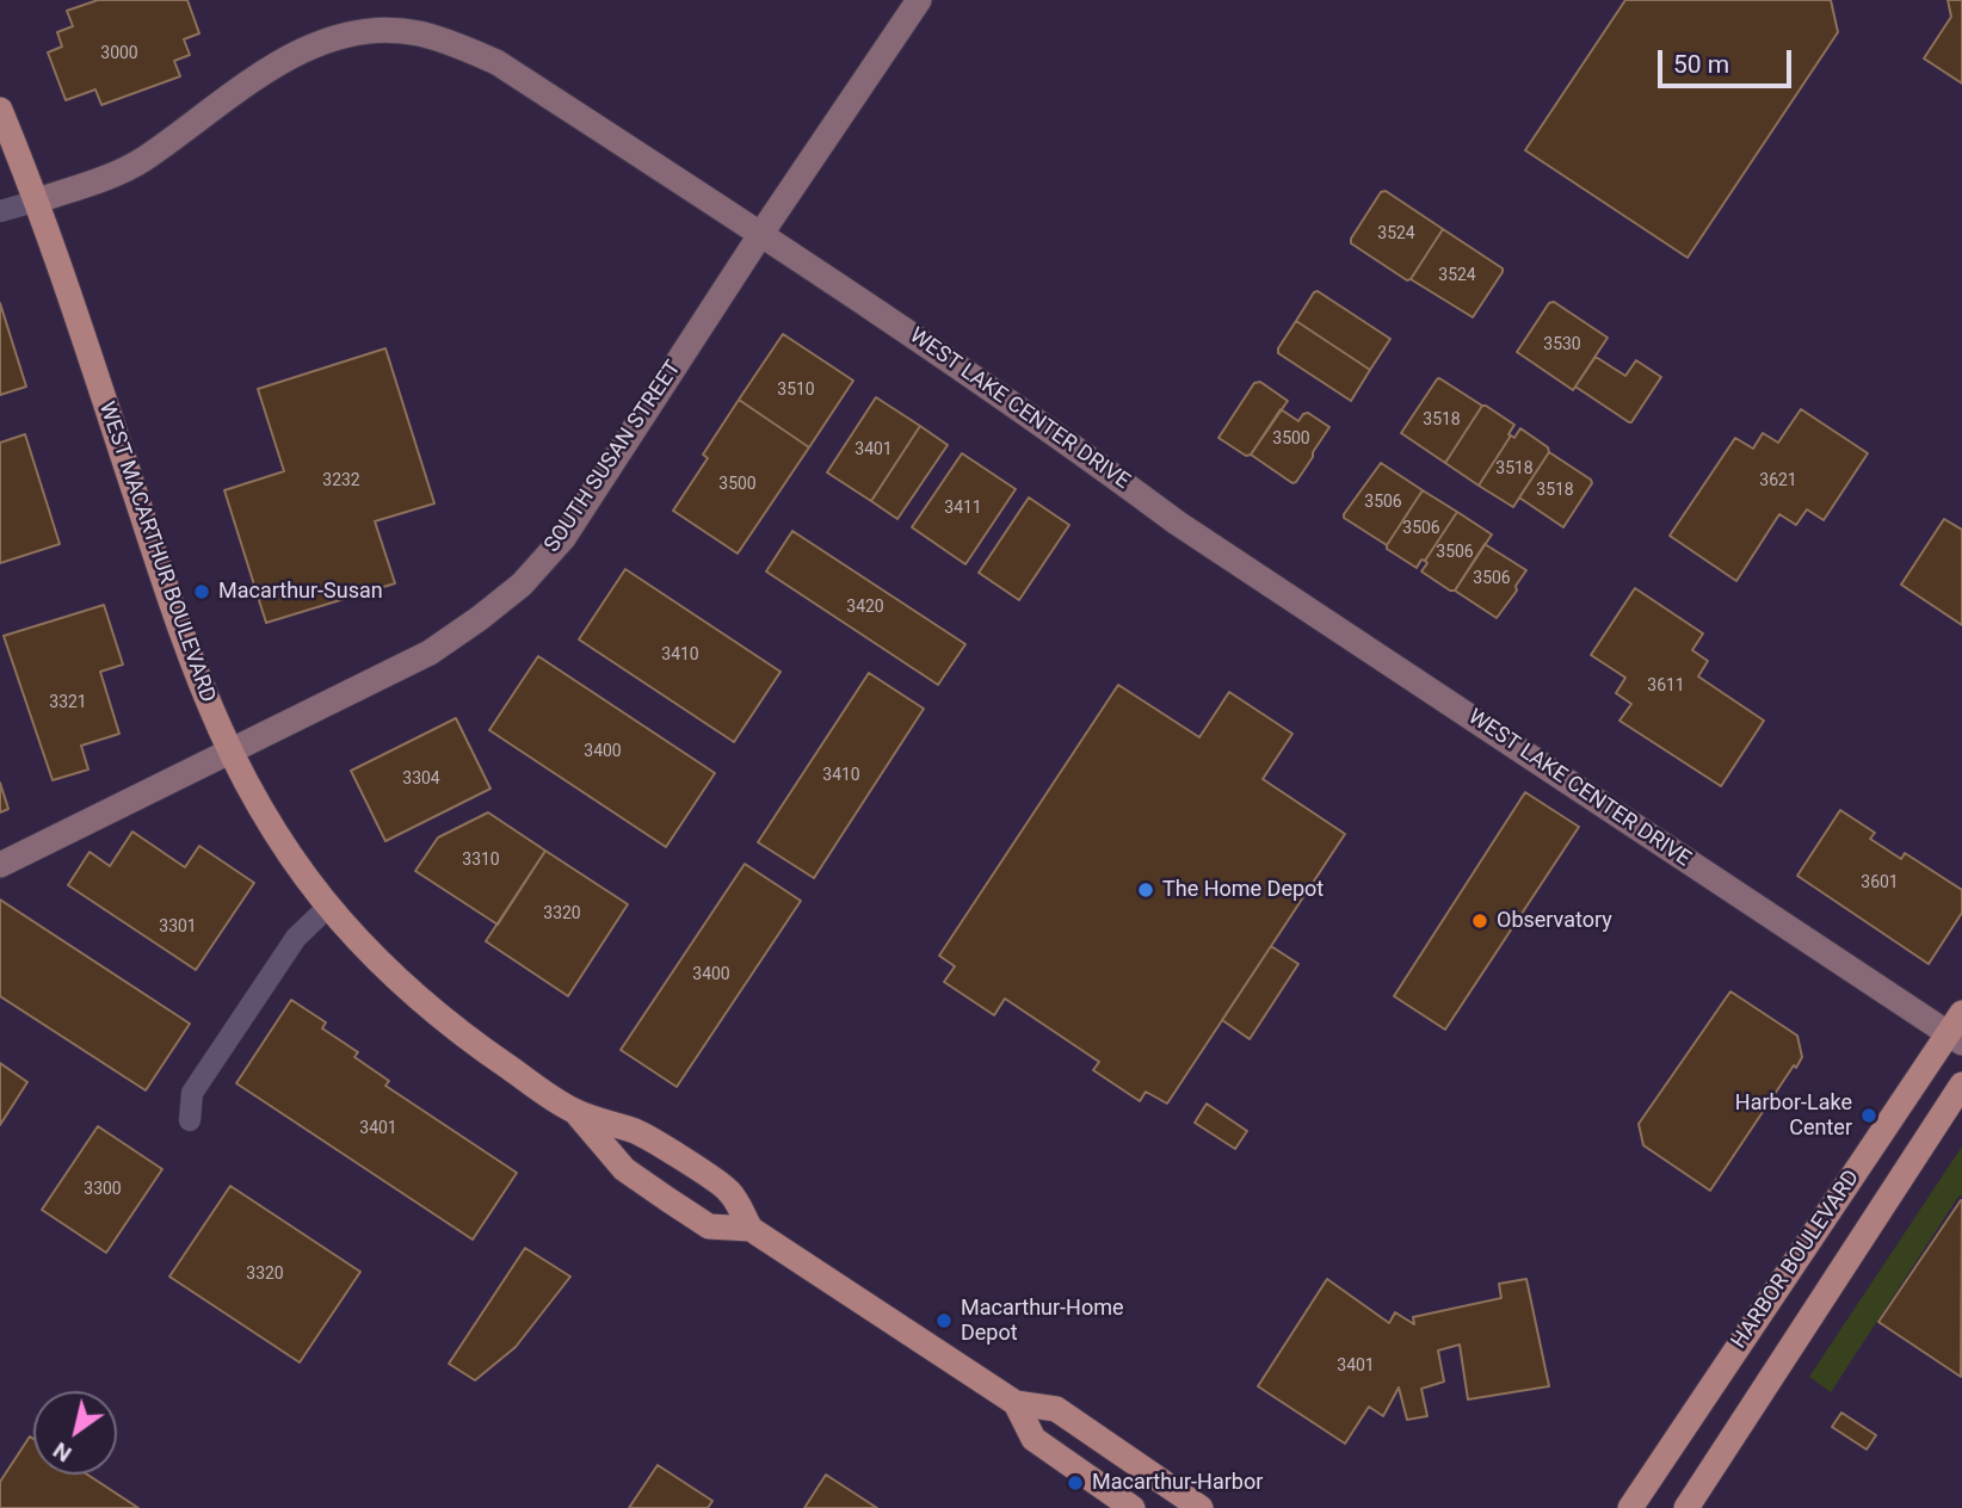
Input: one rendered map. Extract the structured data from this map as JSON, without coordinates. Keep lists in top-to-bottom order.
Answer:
{
  "streets": {
    "main road": ["WEST MACARTHUR BOULEVARD", "HARBOR BOULEVARD"],
    "street": ["WEST LAKE CENTER DRIVE", "SOUTH SUSAN STREET"]
  },
  "crossings": [
    ["WEST LAKE CENTER DRIVE", "SOUTH SUSAN STREET"],
    ["WEST LAKE CENTER DRIVE", "WEST MACARTHUR BOULEVARD"],
    ["WEST LAKE CENTER DRIVE", "HARBOR BOULEVARD"],
    ["SOUTH SUSAN STREET", "WEST MACARTHUR BOULEVARD"]
  ],
  "places": [
    "Macarthur-Susan",
    "The Home Depot",
    "Observatory",
    "Harbor-Lake Center",
    "Macarthur-Home Depot",
    "Macarthur-Harbor"
  ],
  "house_numbers": [
    "3000",
    "3524",
    "3524",
    "3530",
    "3510",
    "3518",
    "3500",
    "3401",
    "3518",
    "3232",
    "3621",
    "3500",
    "3518",
    "3506",
    "3411",
    "3506",
    "3506",
    "3506",
    "3420",
    "3410",
    "3611",
    "3321",
    "3400",
    "3410",
    "3304",
    "3310",
    "3601",
    "3320",
    "3301",
    "3400",
    "3401",
    "3300",
    "3320",
    "3401"
  ],
  "scale_bar": "50 m",
  "north": "bottom left"
}
